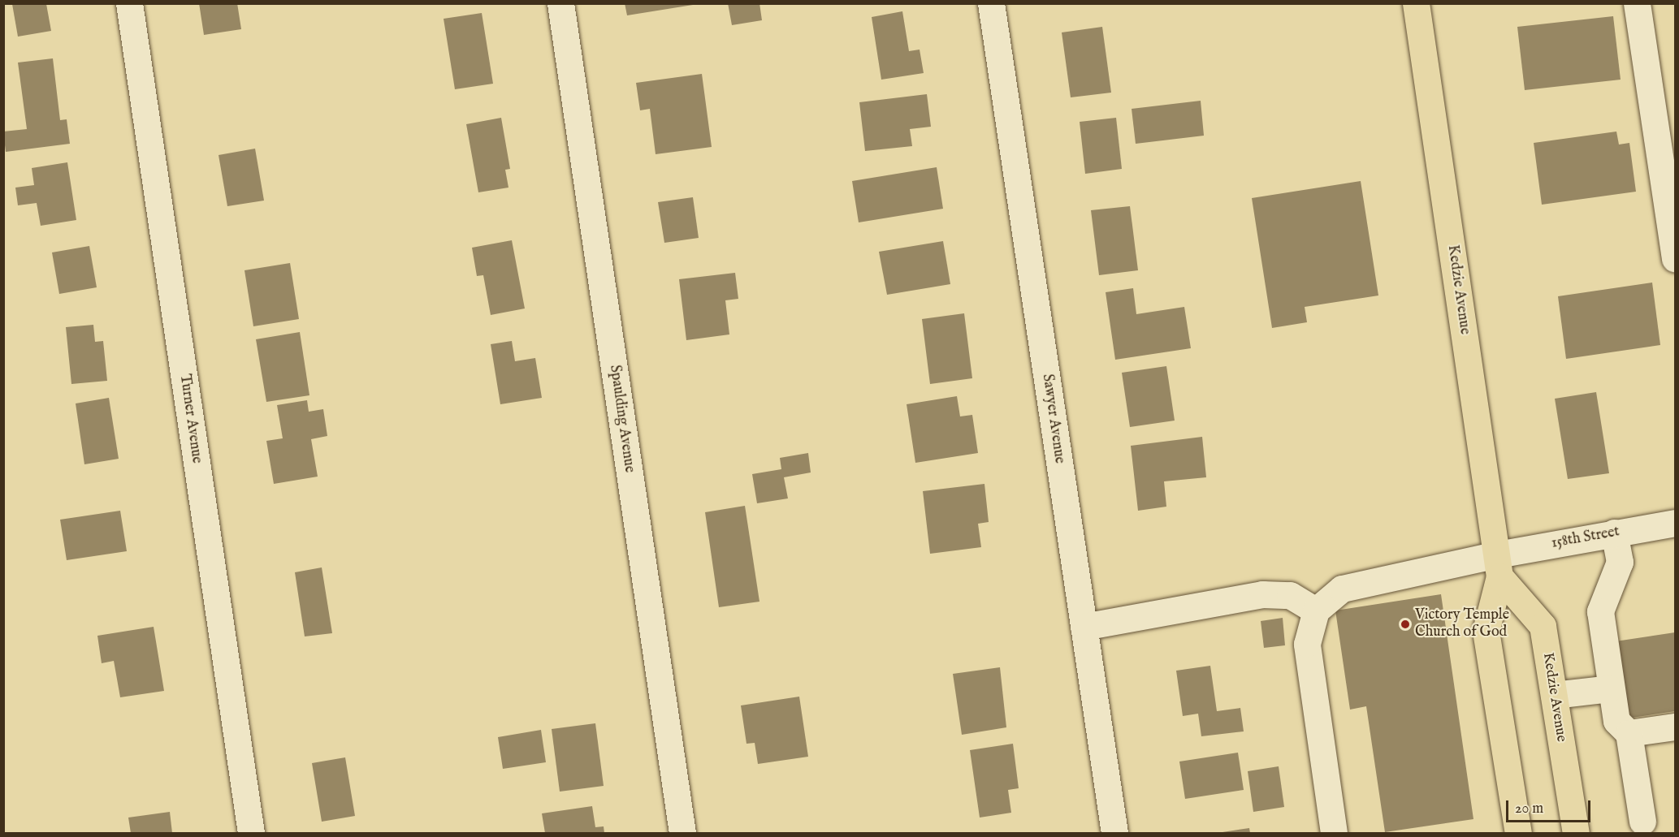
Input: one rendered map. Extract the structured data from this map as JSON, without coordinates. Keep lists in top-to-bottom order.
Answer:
{
  "streets": {
    "main road": ["Kedzie Avenue"],
    "street": [
      "Turner Avenue",
      "Spaulding Avenue",
      "Sawyer Avenue",
      "158th Street"
    ]
  },
  "crossings": [
    ["Kedzie Avenue", "158th Street"]
  ],
  "places": ["Victory Temple Church of God"],
  "scale_bar": "20 m"
}
